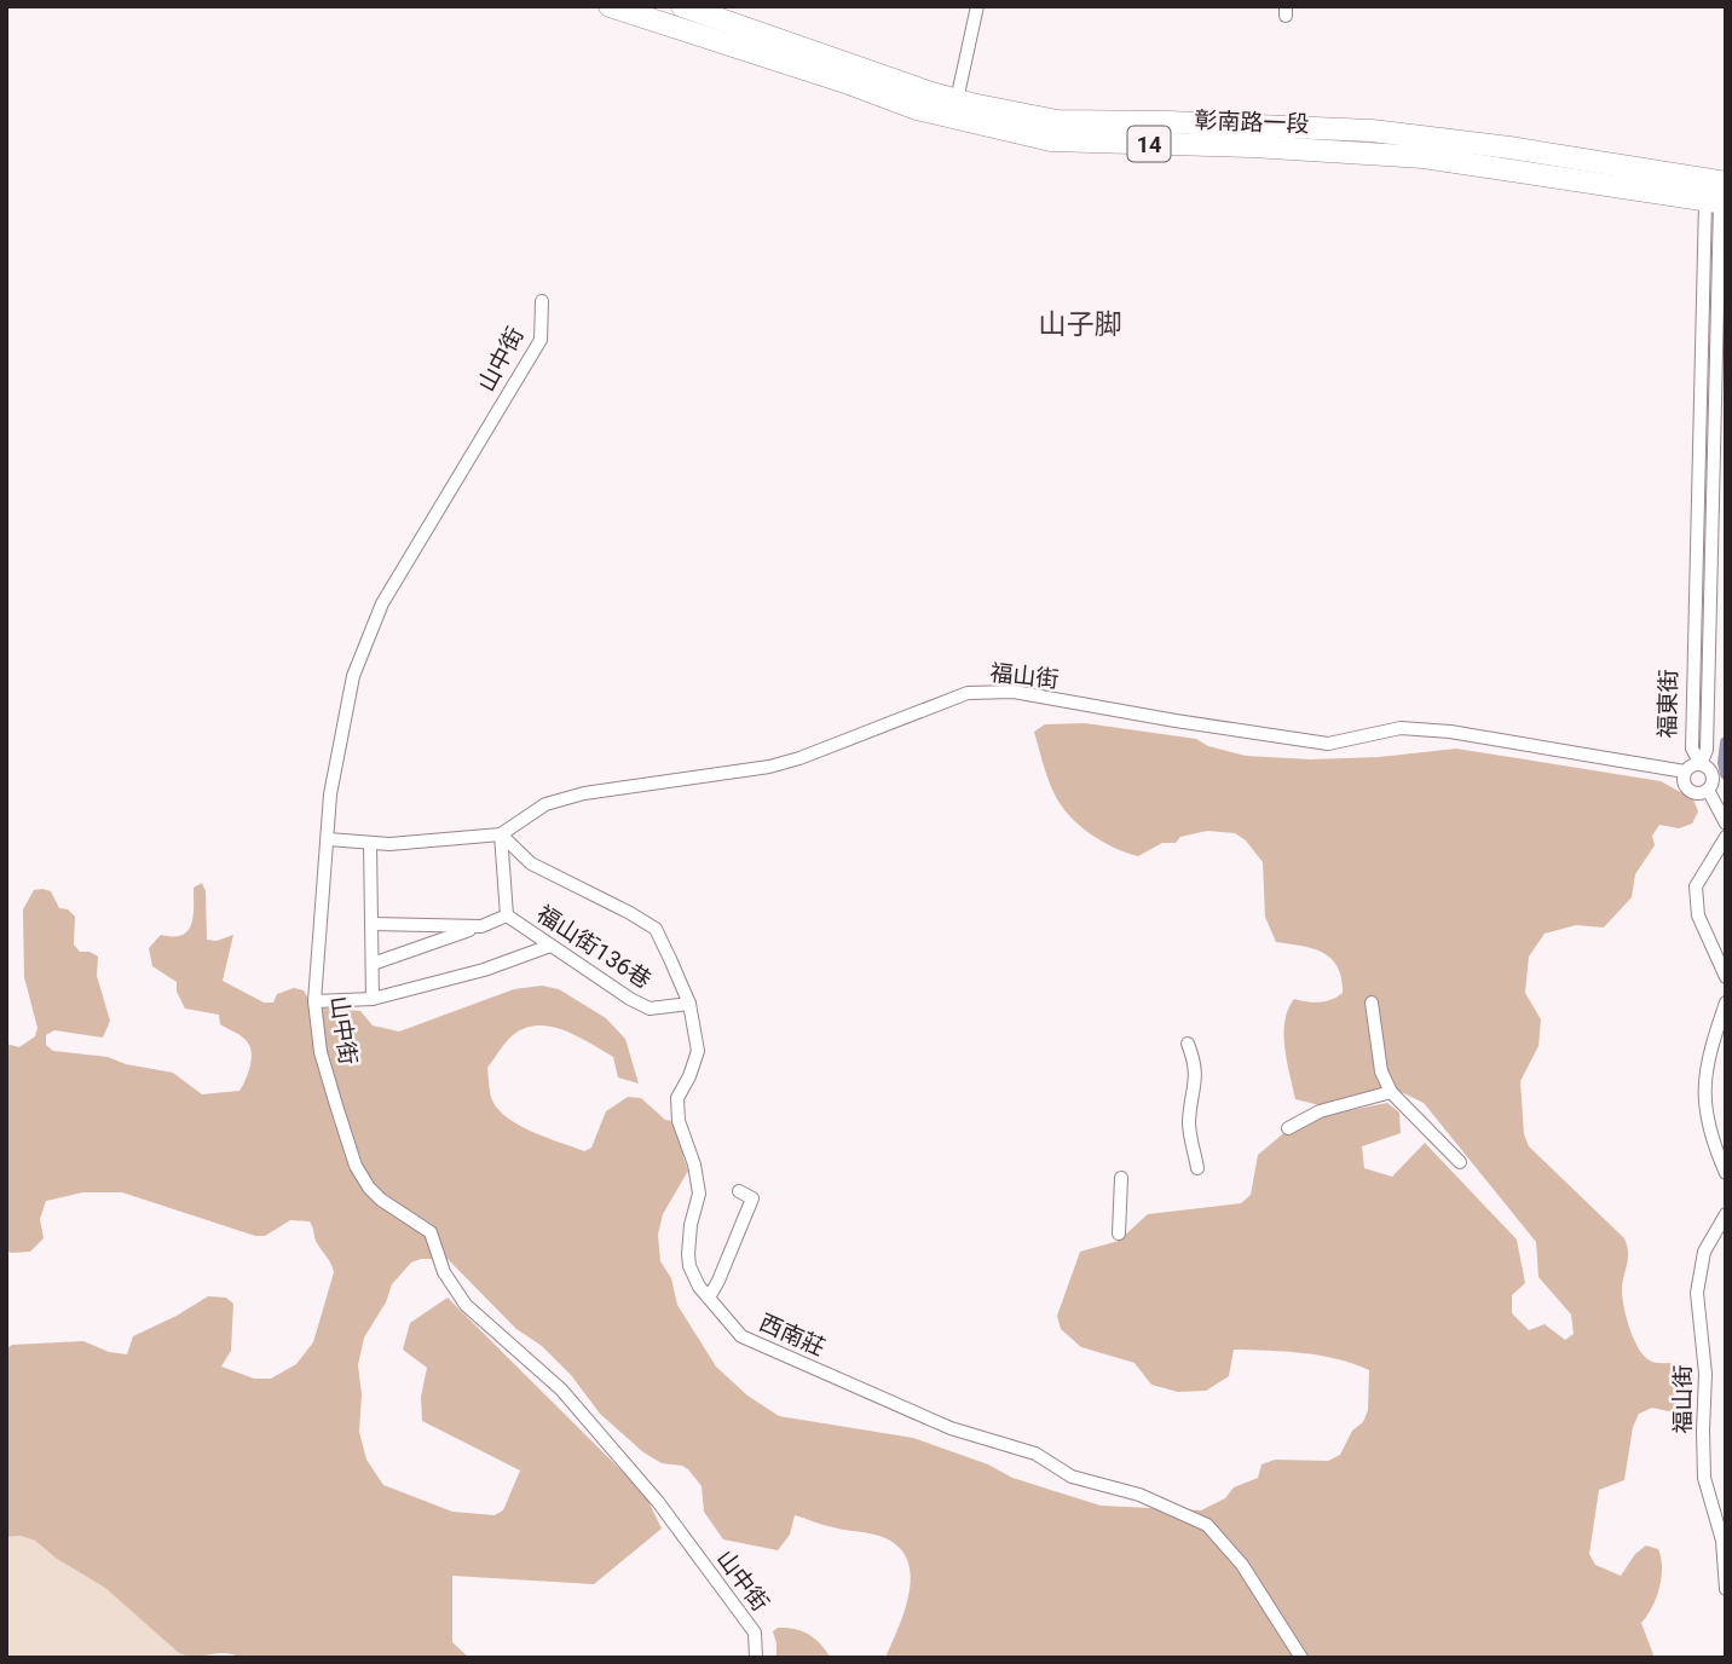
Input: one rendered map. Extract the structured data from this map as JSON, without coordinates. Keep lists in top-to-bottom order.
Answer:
{
  "streets": {
    "main road": ["彰南路一段", "14"],
    "street": [
      "山中街",
      "福山街",
      "福東街",
      "福山街136巷",
      "西南莊"
    ]
  },
  "crossings": [
    ["彰南路一段", "福東街"],
    ["山中街", "福山街"],
    ["福山街", "福東街"],
    ["福山街", "福山街136巷"],
    ["福山街", "西南莊"],
    ["福山街136巷", "西南莊"]
  ],
  "districts": ["山子脚"]
}
